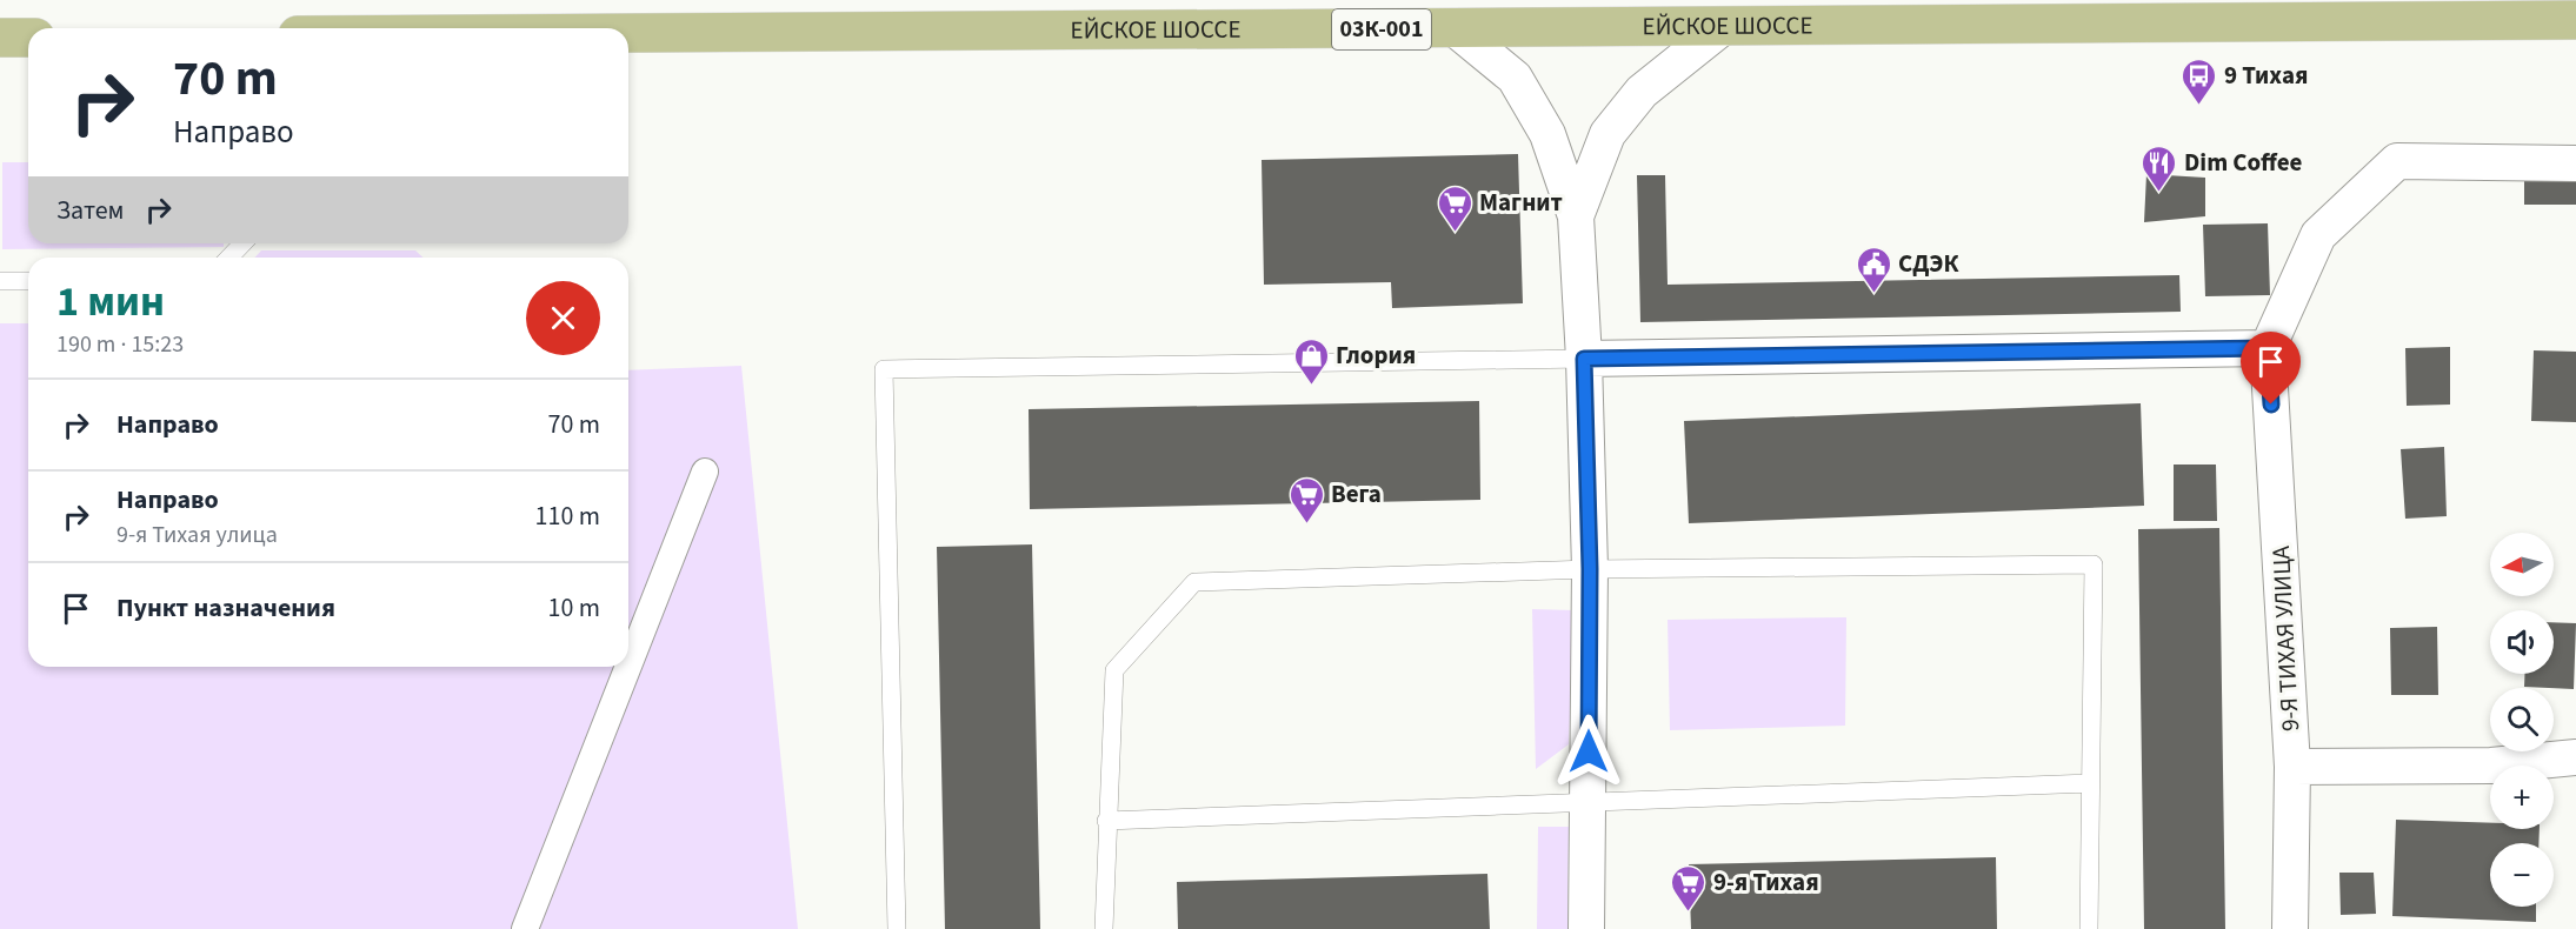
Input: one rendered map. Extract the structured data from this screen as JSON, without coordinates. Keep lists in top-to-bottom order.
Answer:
{
  "streets": {
    "main road": ["ЕЙСКОЕ ШОССЕ", "03К-001"],
    "street": ["9-Я ТИХАЯ УЛИЦА"]
  },
  "places": {
    "bus stop": ["9 Тихая"],
    "restaurant": ["Dim Coffee"],
    "supermarket": ["Магнит", "Вега", "9-я Тихая"],
    "public building": ["СДЭК"],
    "shop": ["Глория"]
  },
  "north": "left",
  "page": {
    "turn": ["70 m", "Направо"],
    "then": "Затем",
    "heading": ["1 мин", "190 m · 15:23"],
    "list": [
      {
        "name": "Направо",
        "value": "70 m"
      },
      {
        "name": "Направо",
        "note": "9-я Тихая улица",
        "value": "110 m"
      },
      {
        "name": "Пункт назначения",
        "value": "10 m"
      }
    ],
    "map_buttons": ["+", "−"]
  }
}
